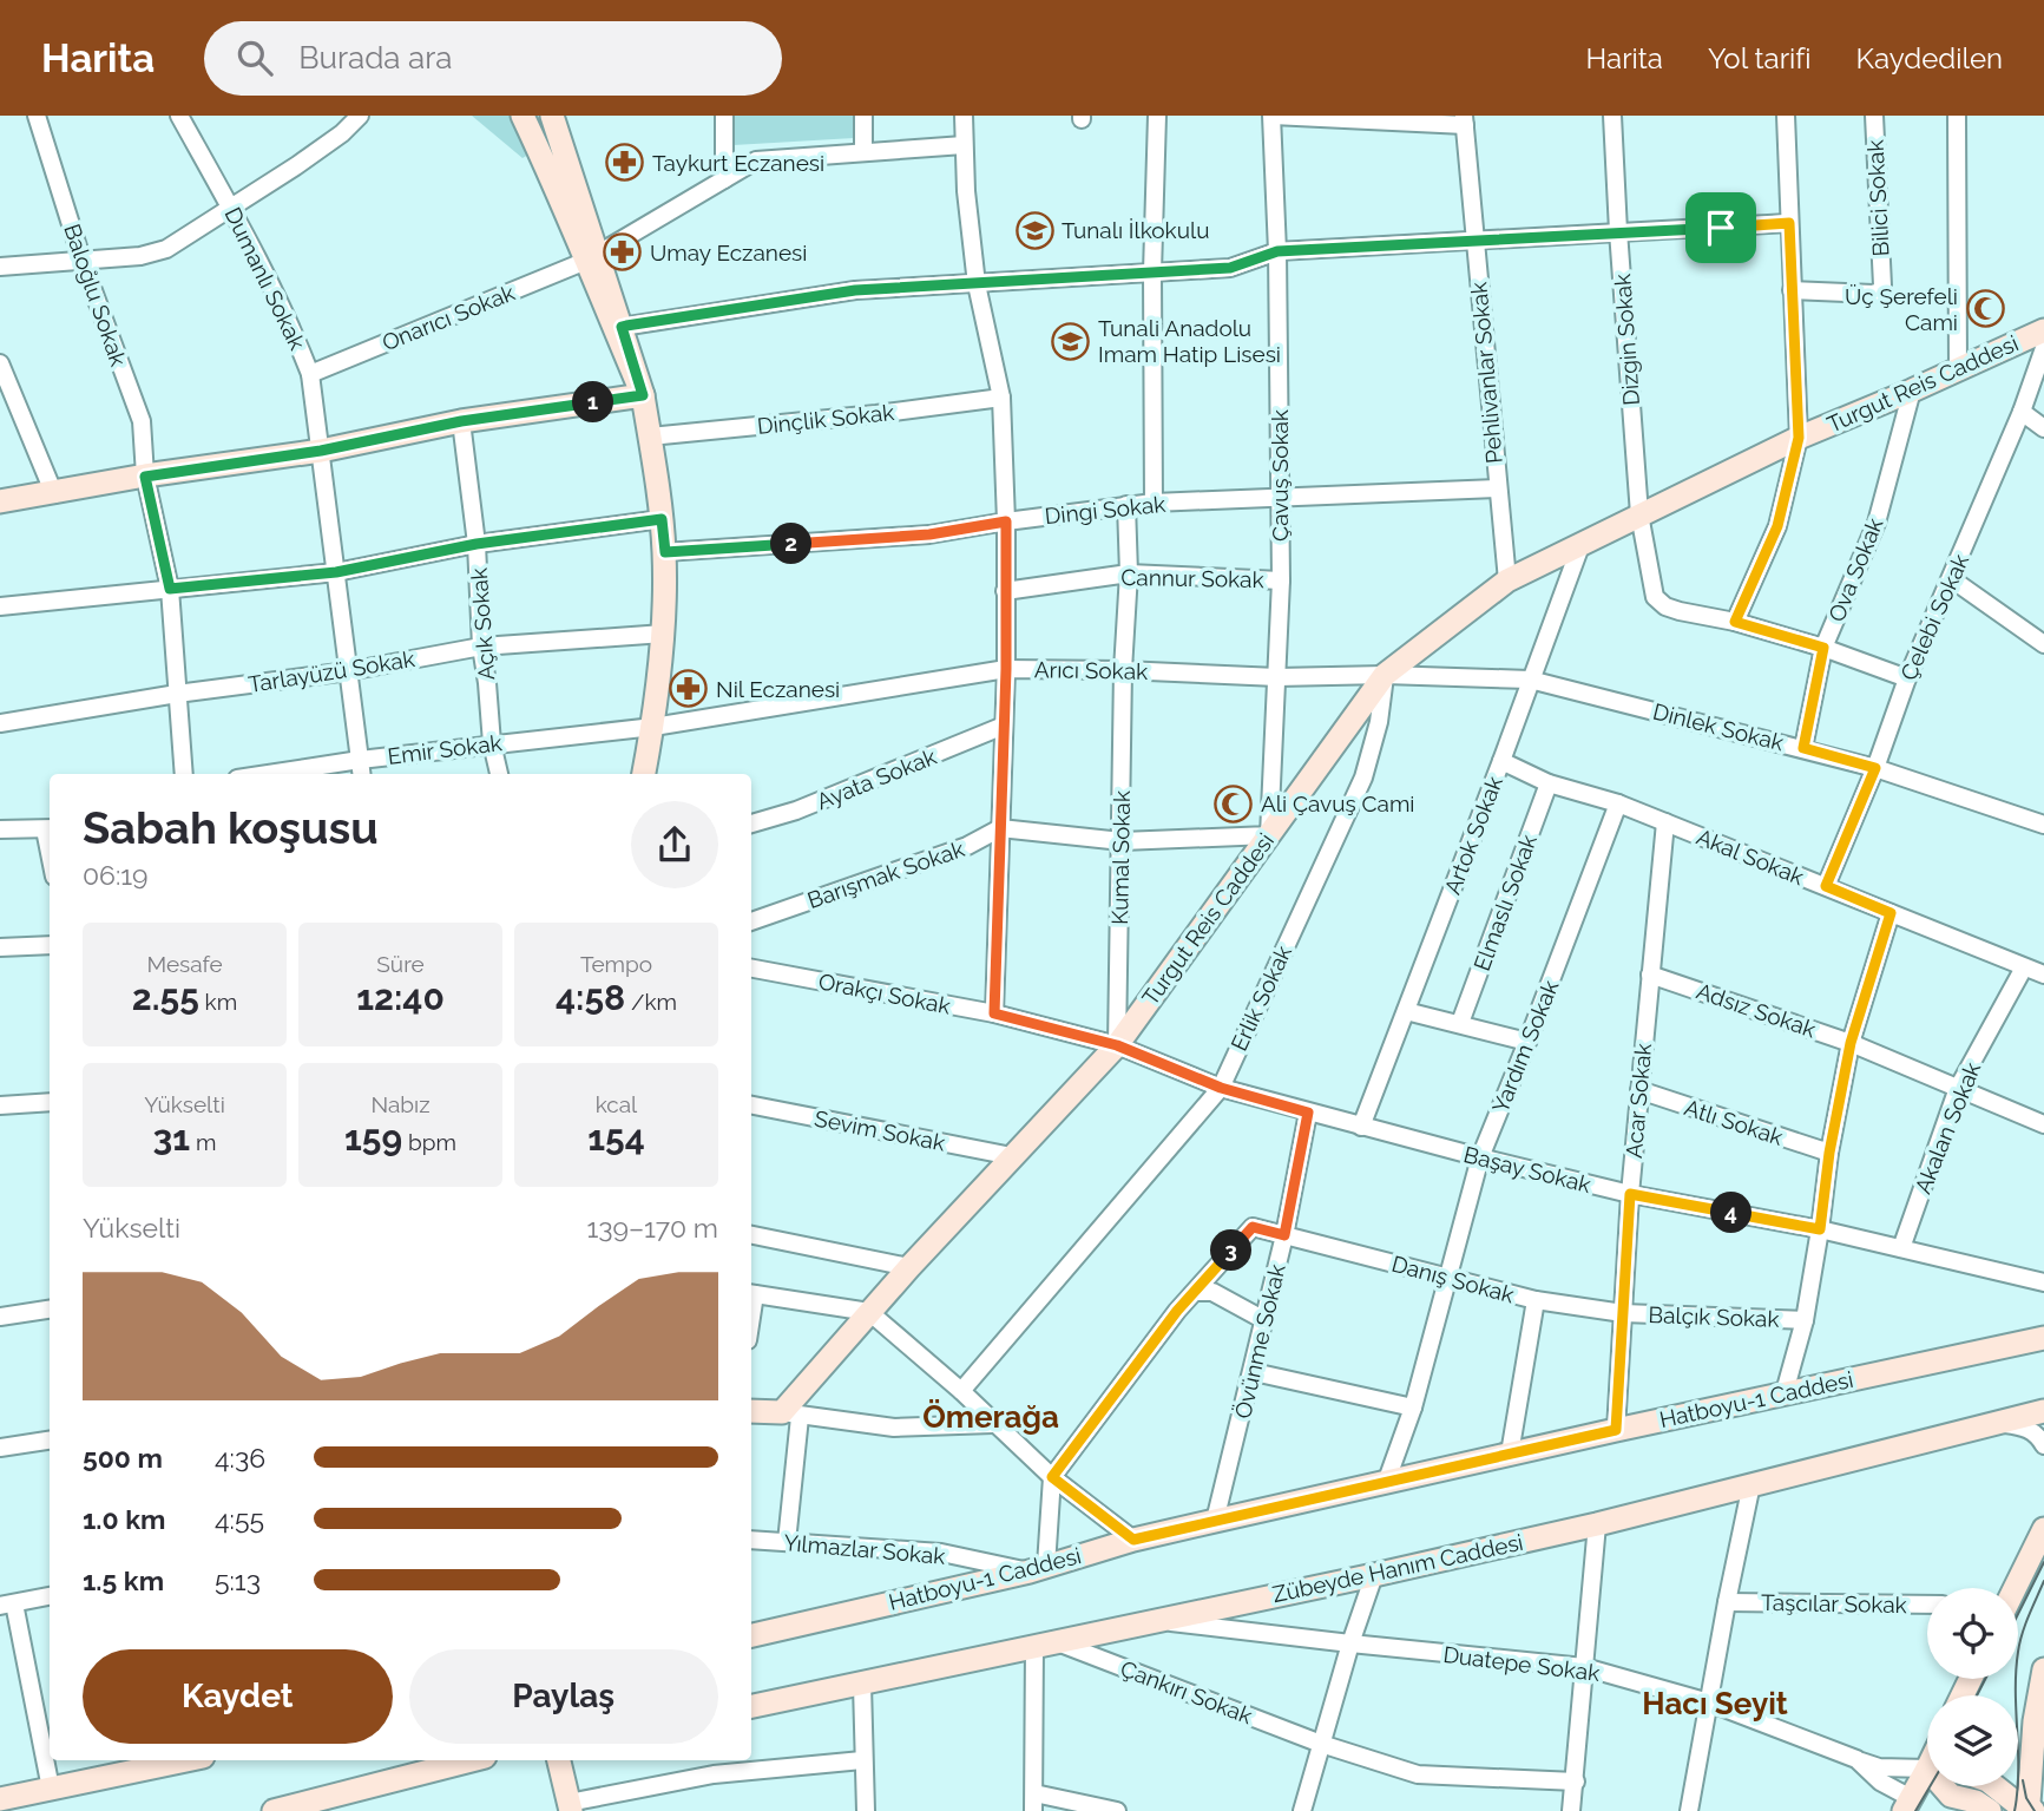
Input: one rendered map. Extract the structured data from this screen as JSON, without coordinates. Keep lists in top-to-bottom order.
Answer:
{
  "streets": {
    "main road": ["Turgut Reis Caddesi", "Hatboyu-1 Caddesi", "Zübeyde Hanım Caddesi"],
    "street": [
      "Bilici Sokak",
      "Dumanlı Sokak",
      "Baloğlu Sokak",
      "Onarıcı Sokak",
      "Dizgin Sokak",
      "Pehlivanlar Sokak",
      "Dinçlik Sokak",
      "Çavuş Sokak",
      "Dingi Sokak",
      "Ova Sokak",
      "Cannur Sokak",
      "Çelebi Sokak",
      "Açık Sokak",
      "Arıcı Sokak",
      "Tarlayüzü Sokak",
      "Dinlek Sokak",
      "Emir Sokak",
      "Ayata Sokak",
      "Artok Sokak",
      "Akal Sokak",
      "Kumal Sokak",
      "Barışmak Sokak",
      "Elmaslı Sokak",
      "Orakçı Sokak",
      "Erlik Sokak",
      "Adsız Sokak",
      "Yardım Sokak",
      "Acar Sokak",
      "Atlı Sokak",
      "Akalan Sokak",
      "Sevim Sokak",
      "Başay Sokak",
      "Danış Sokak",
      "Balçık Sokak",
      "Övünme Sokak",
      "Yılmazlar Sokak",
      "Taşcılar Sokak",
      "Duatepe Sokak",
      "Çankırı Sokak"
    ]
  },
  "crossings": [
    ["Dumanlı Sokak", "Onarıcı Sokak"],
    ["Dumanlı Sokak", "Tarlayüzü Sokak"],
    ["Dumanlı Sokak", "Emir Sokak"],
    ["Baloğlu Sokak", "Tarlayüzü Sokak"],
    ["Dizgin Sokak", "Turgut Reis Caddesi"],
    ["Dizgin Sokak", "Ova Sokak"],
    ["Dizgin Sokak", "Çelebi Sokak"],
    ["Pehlivanlar Sokak", "Turgut Reis Caddesi"],
    ["Pehlivanlar Sokak", "Dingi Sokak"],
    ["Turgut Reis Caddesi", "Çavuş Sokak"],
    ["Turgut Reis Caddesi", "Ova Sokak"],
    ["Turgut Reis Caddesi", "Arıcı Sokak"],
    ["Turgut Reis Caddesi", "Dinlek Sokak"],
    ["Turgut Reis Caddesi", "Artok Sokak"],
    ["Turgut Reis Caddesi", "Kumal Sokak"],
    ["Turgut Reis Caddesi", "Orakçı Sokak"],
    ["Turgut Reis Caddesi", "Erlik Sokak"],
    ["Turgut Reis Caddesi", "Sevim Sokak"],
    ["Turgut Reis Caddesi", "Başay Sokak"],
    ["Çavuş Sokak", "Dingi Sokak"],
    ["Çavuş Sokak", "Cannur Sokak"],
    ["Çavuş Sokak", "Arıcı Sokak"],
    ["Dingi Sokak", "Kumal Sokak"],
    ["Ova Sokak", "Dinlek Sokak"],
    ["Cannur Sokak", "Kumal Sokak"],
    ["Çelebi Sokak", "Dinlek Sokak"],
    ["Çelebi Sokak", "Akal Sokak"],
    ["Açık Sokak", "Tarlayüzü Sokak"],
    ["Açık Sokak", "Emir Sokak"],
    ["Arıcı Sokak", "Dinlek Sokak"],
    ["Arıcı Sokak", "Emir Sokak"],
    ["Arıcı Sokak", "Kumal Sokak"],
    ["Arıcı Sokak", "Erlik Sokak"],
    ["Dinlek Sokak", "Artok Sokak"],
    ["Dinlek Sokak", "Erlik Sokak"],
    ["Artok Sokak", "Akal Sokak"],
    ["Artok Sokak", "Başay Sokak"],
    ["Akal Sokak", "Elmaslı Sokak"],
    ["Akal Sokak", "Yardım Sokak"],
    ["Akal Sokak", "Acar Sokak"],
    ["Akal Sokak", "Akalan Sokak"],
    ["Kumal Sokak", "Orakçı Sokak"],
    ["Kumal Sokak", "Başay Sokak"],
    ["Orakçı Sokak", "Başay Sokak"],
    ["Erlik Sokak", "Başay Sokak"],
    ["Adsız Sokak", "Acar Sokak"],
    ["Adsız Sokak", "Akalan Sokak"],
    ["Yardım Sokak", "Başay Sokak"],
    ["Yardım Sokak", "Danış Sokak"],
    ["Yardım Sokak", "Hatboyu-1 Caddesi"],
    ["Acar Sokak", "Atlı Sokak"],
    ["Acar Sokak", "Başay Sokak"],
    ["Acar Sokak", "Danış Sokak"],
    ["Acar Sokak", "Balçık Sokak"],
    ["Acar Sokak", "Hatboyu-1 Caddesi"],
    ["Akalan Sokak", "Başay Sokak"],
    ["Başay Sokak", "Övünme Sokak"],
    ["Danış Sokak", "Balçık Sokak"],
    ["Danış Sokak", "Övünme Sokak"],
    ["Övünme Sokak", "Hatboyu-1 Caddesi"],
    ["Hatboyu-1 Caddesi", "Yılmazlar Sokak"],
    ["Zübeyde Hanım Caddesi", "Duatepe Sokak"],
    ["Zübeyde Hanım Caddesi", "Çankırı Sokak"]
  ],
  "districts": ["Ömerağa", "Hacı Seyit"],
  "places": {
    "pharmacy": ["Taykurt Eczanesi", "Umay Eczanesi", "Nil Eczanesi"],
    "school or university": ["Tunalı İlkokulu", "Tunali Anadolu Imam Hatip Lisesi"],
    "mosque": ["Üç Şerefeli Cami", "Ali Çavuş Cami"]
  },
  "page": {
    "header": "Harita",
    "search": "Burada ara",
    "nav": ["Harita", "Yol tarifi", "Kaydedilen"],
    "pins": [
      "1",
      "2",
      "4",
      "3"
    ],
    "heading": ["Sabah koşusu", "06:19"],
    "stats": [
      ["Mesafe", "2.55 km"],
      ["Süre", "12:40"],
      ["Tempo", "4:58 /km"],
      ["Yükselti", "31 m"],
      ["Nabız", "159 bpm"],
      ["kcal", "154"]
    ],
    "chart": ["Yükselti", "139–170 m"],
    "list": [
      {
        "name": "500 m",
        "note": "4:36"
      },
      {
        "name": "1.0 km",
        "note": "4:55"
      },
      {
        "name": "1.5 km",
        "note": "5:13"
      }
    ],
    "buttons": ["Kaydet", "Paylaş"]
  }
}
